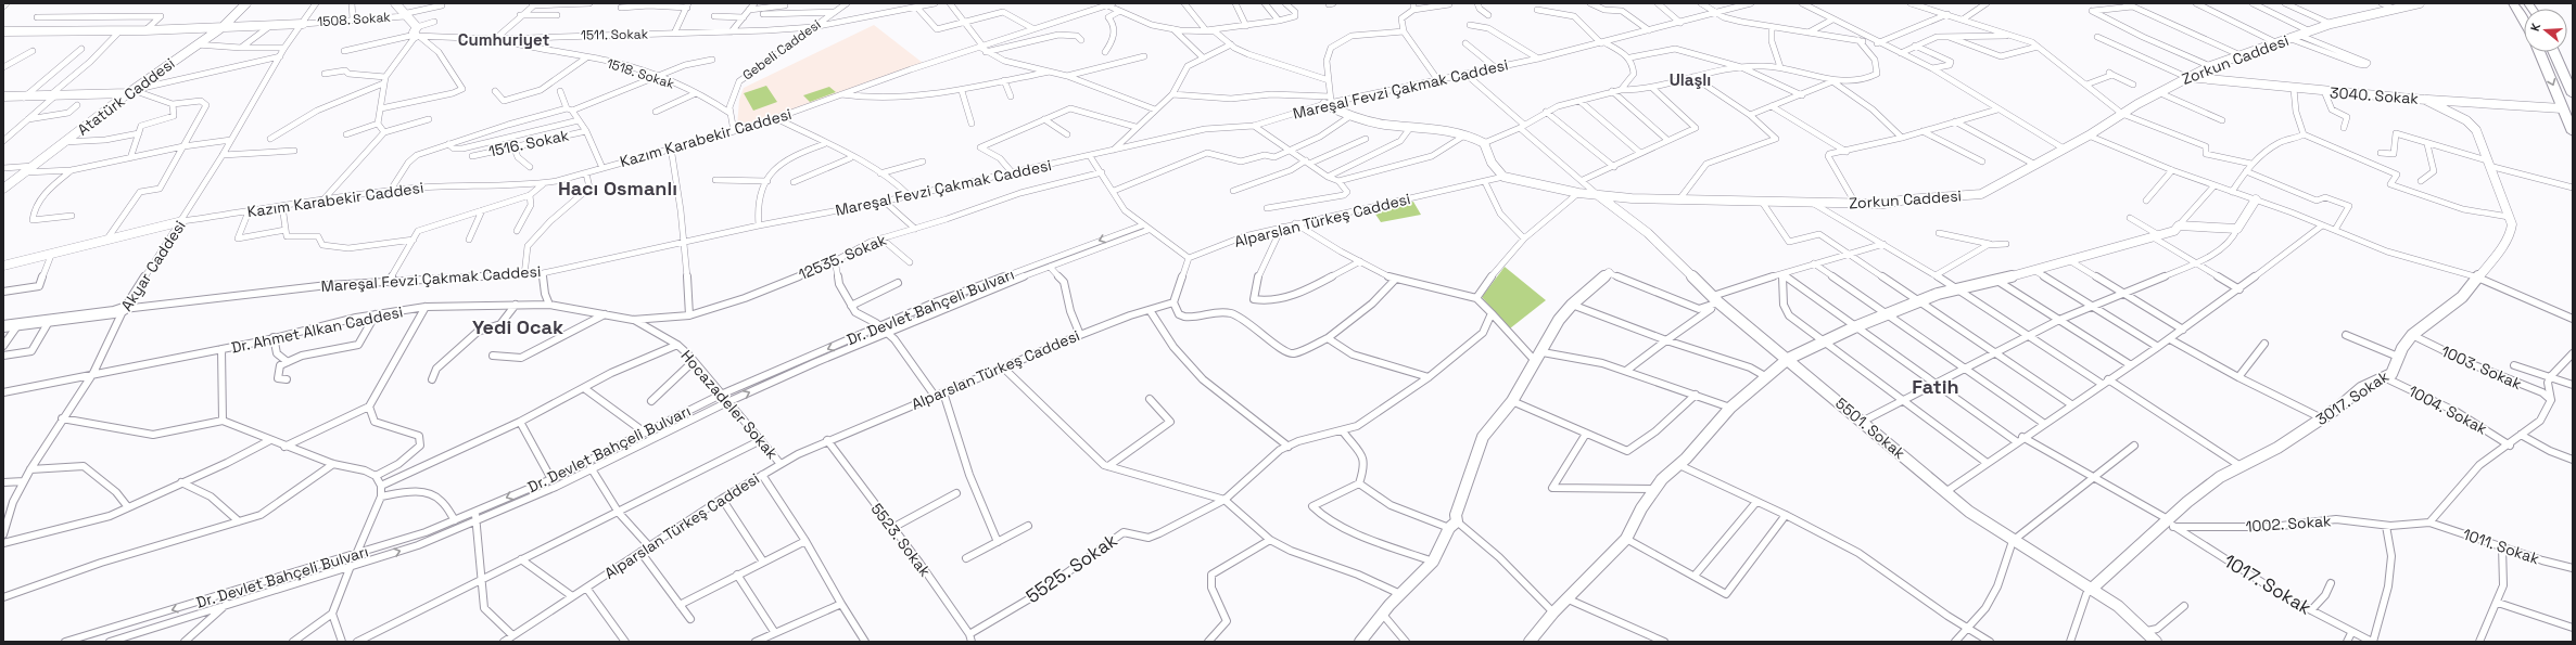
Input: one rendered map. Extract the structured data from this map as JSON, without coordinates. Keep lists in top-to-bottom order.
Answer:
{
  "streets": {
    "street": [
      "1508. Sokak",
      "1511. Sokak",
      "Gebeli Caddesi",
      "Zorkun Caddesi",
      "1518. Sokak",
      "Mareşal Fevzi Çakmak Caddesi",
      "3040. Sokak",
      "Atatürk Caddesi",
      "Kazım Karabekir Caddesi",
      "1516. Sokak",
      "Alparslan Türkeş Caddesi",
      "12535. Sokak",
      "Akyar Caddesi",
      "Dr. Devlet Bahçeli Bulvarı",
      "Dr. Ahmet Alkan Caddesi",
      "1003. Sokak",
      "3017. Sokak",
      "Hocazadeler Sokak",
      "1004. Sokak",
      "5501. Sokak",
      "1002. Sokak",
      "5523. Sokak",
      "1011. Sokak",
      "5525. Sokak",
      "1017. Sokak"
    ]
  },
  "crossings": [
    ["1508. Sokak", "Akyar Caddesi"],
    ["1511. Sokak", "Gebeli Caddesi"],
    ["1511. Sokak", "1518. Sokak"],
    ["Gebeli Caddesi", "1518. Sokak"],
    ["Gebeli Caddesi", "Kazım Karabekir Caddesi"],
    ["Zorkun Caddesi", "3040. Sokak"],
    ["Zorkun Caddesi", "Alparslan Türkeş Caddesi"],
    ["Zorkun Caddesi", "5501. Sokak"],
    ["Mareşal Fevzi Çakmak Caddesi", "Akyar Caddesi"],
    ["3040. Sokak", "3017. Sokak"],
    ["Kazım Karabekir Caddesi", "Akyar Caddesi"],
    ["Alparslan Türkeş Caddesi", "Hocazadeler Sokak"],
    ["Alparslan Türkeş Caddesi", "5523. Sokak"],
    ["12535. Sokak", "Dr. Ahmet Alkan Caddesi"],
    ["12535. Sokak", "Hocazadeler Sokak"],
    ["Akyar Caddesi", "Dr. Ahmet Alkan Caddesi"],
    ["Dr. Devlet Bahçeli Bulvarı", "Hocazadeler Sokak"],
    ["Dr. Ahmet Alkan Caddesi", "Hocazadeler Sokak"],
    ["1003. Sokak", "3017. Sokak"],
    ["3017. Sokak", "1004. Sokak"],
    ["3017. Sokak", "5501. Sokak"],
    ["3017. Sokak", "1002. Sokak"],
    ["3017. Sokak", "1017. Sokak"],
    ["1002. Sokak", "1011. Sokak"],
    ["1002. Sokak", "1017. Sokak"],
    ["5523. Sokak", "5525. Sokak"]
  ],
  "districts": [
    "Cumhuriyet",
    "Ulaşlı",
    "Hacı Osmanlı",
    "Yedi Ocak",
    "Fatih"
  ],
  "north": "left"
}
